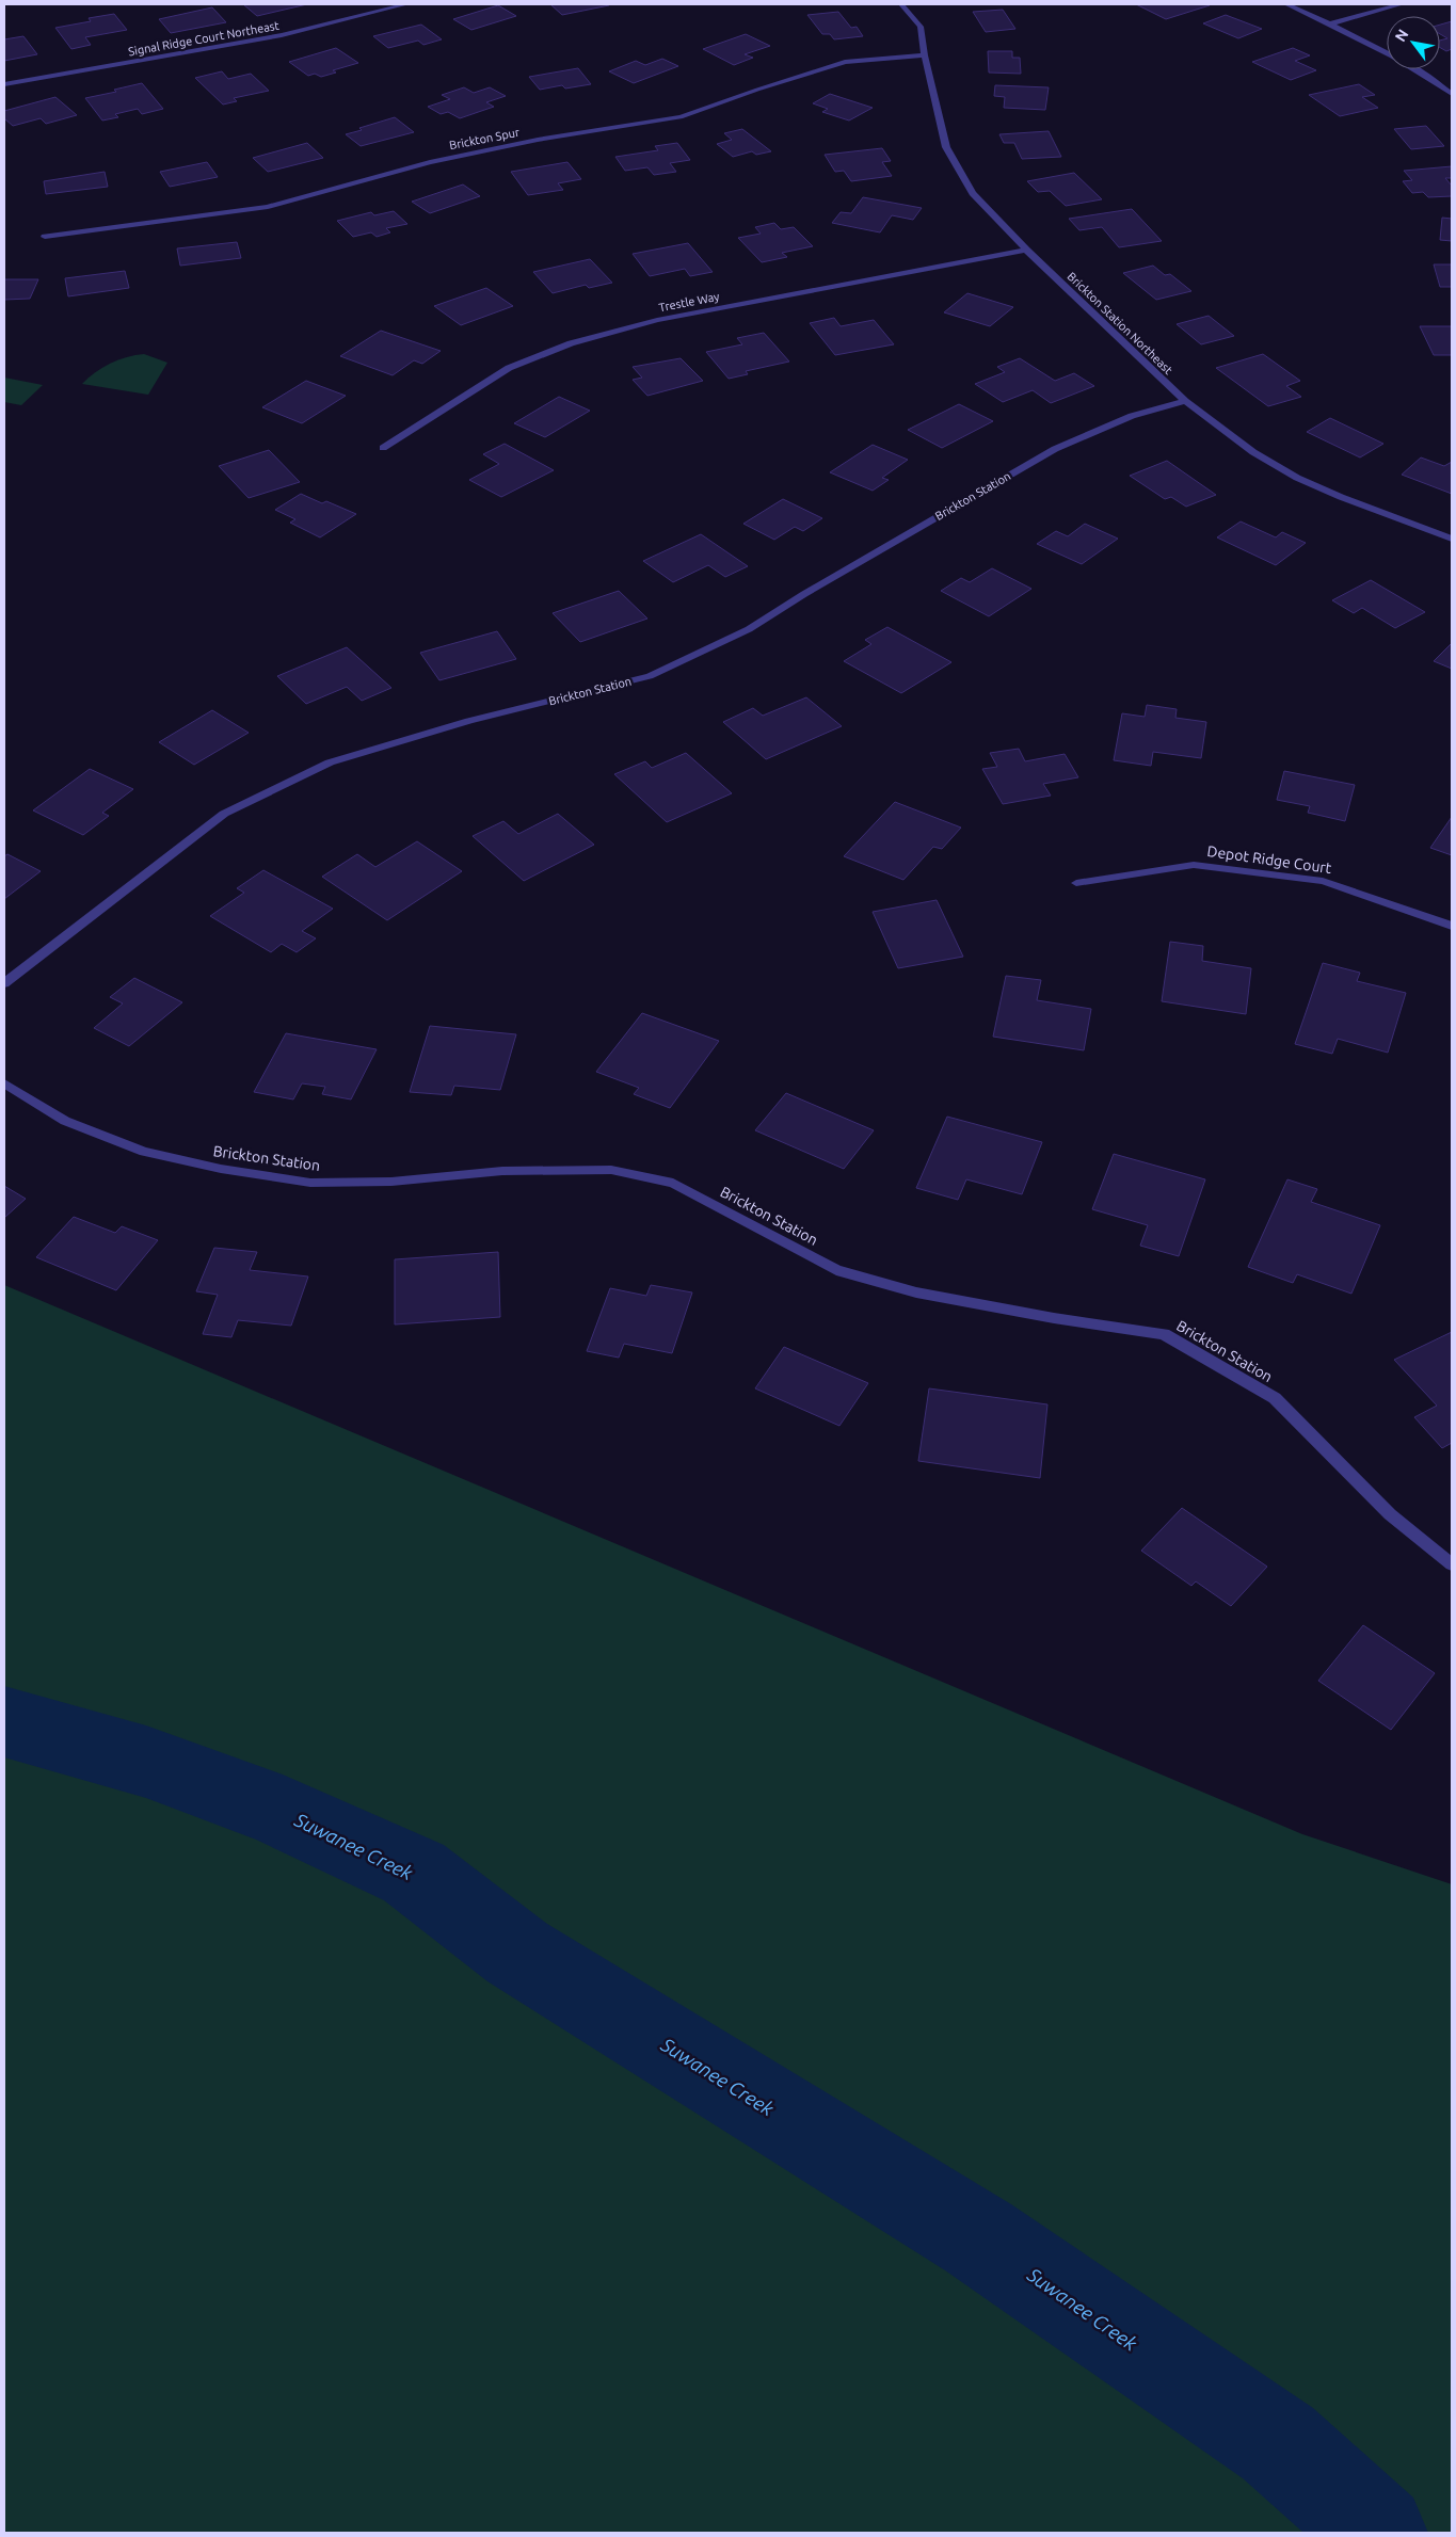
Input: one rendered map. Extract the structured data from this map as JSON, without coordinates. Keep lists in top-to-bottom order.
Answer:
{
  "streets": {
    "street": [
      "Signal Ridge Court Northeast",
      "Brickton Spur",
      "Trestle Way",
      "Brickton Station Northeast",
      "Brickton Station",
      "Depot Ridge Court"
    ]
  },
  "crossings": [
    ["Brickton Spur", "Brickton Station Northeast"],
    ["Trestle Way", "Brickton Station Northeast"],
    ["Brickton Station Northeast", "Brickton Station"]
  ],
  "water": ["Suwanee Creek"],
  "north": "top left"
}
